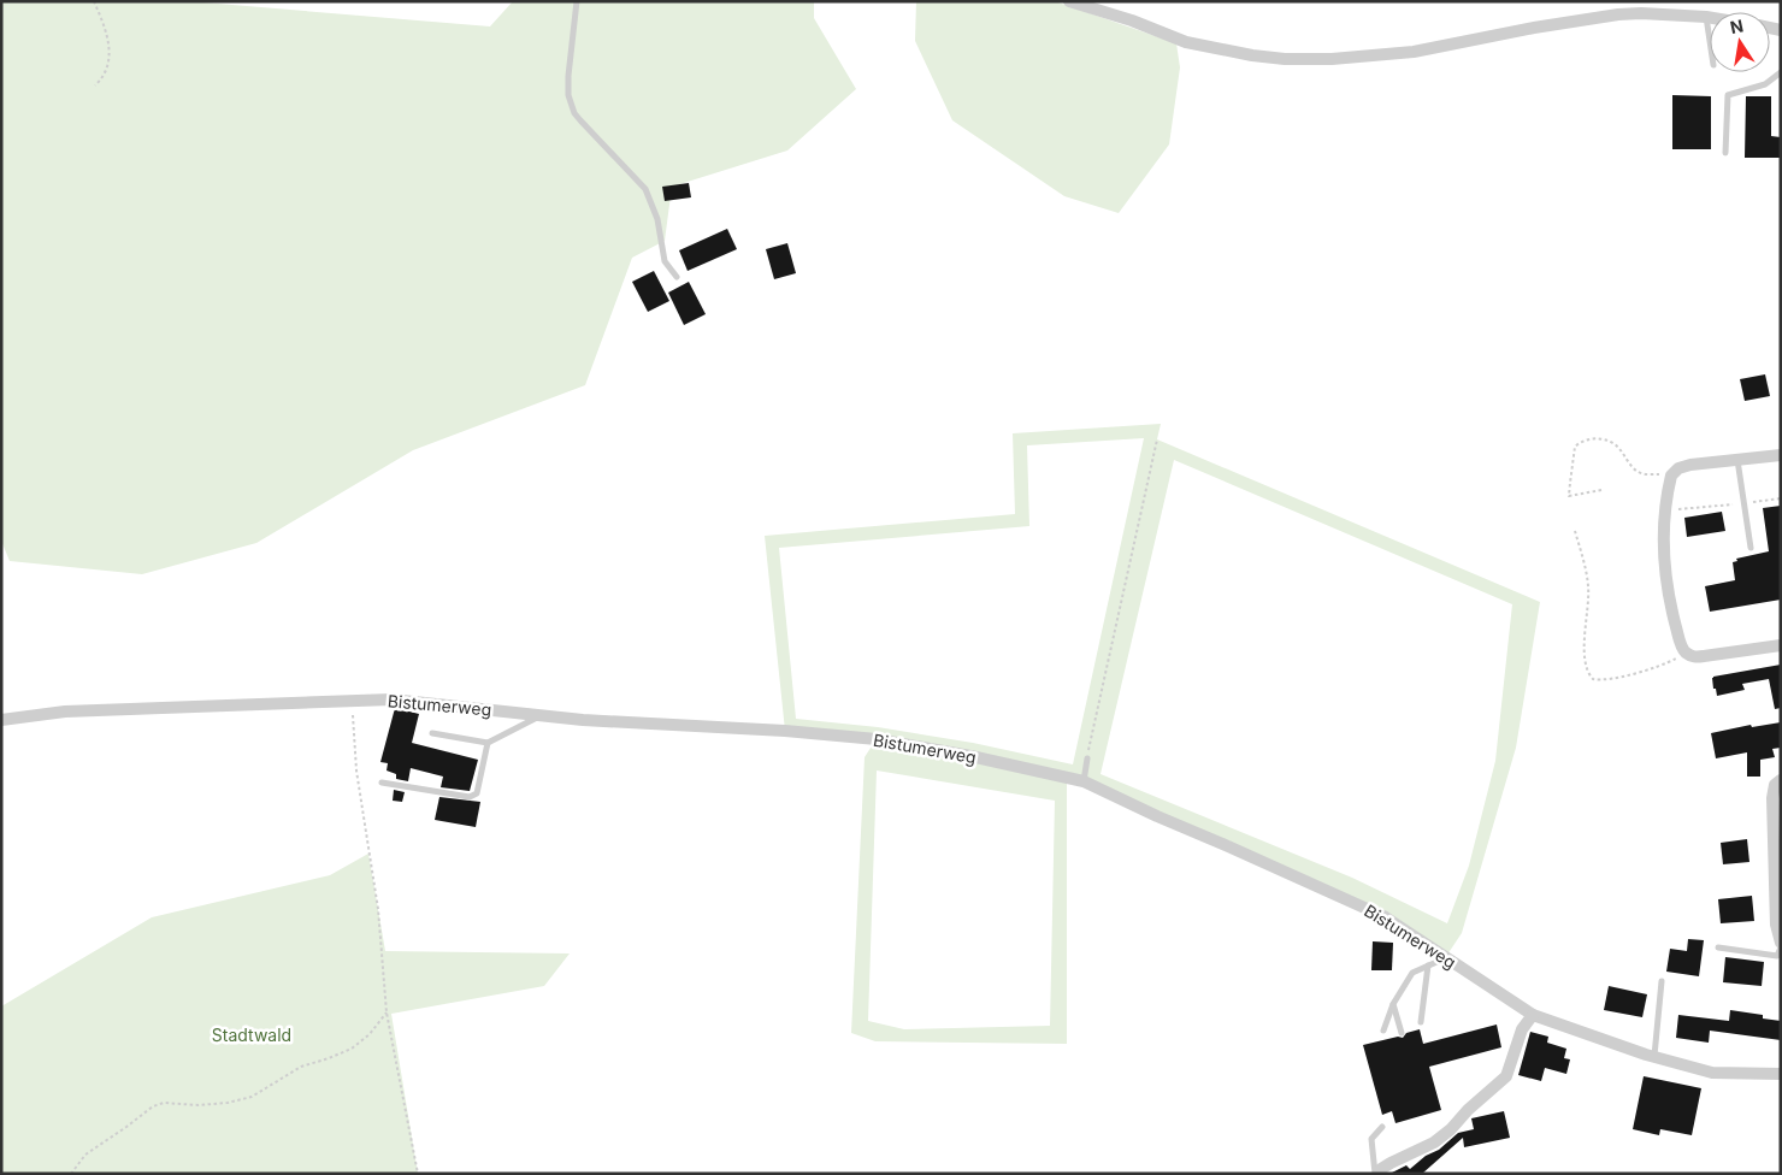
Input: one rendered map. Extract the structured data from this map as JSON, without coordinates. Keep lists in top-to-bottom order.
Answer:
{
  "streets": {
    "street": ["Bistumerweg"]
  },
  "parks": ["Stadtwald"],
  "north": "top"
}
